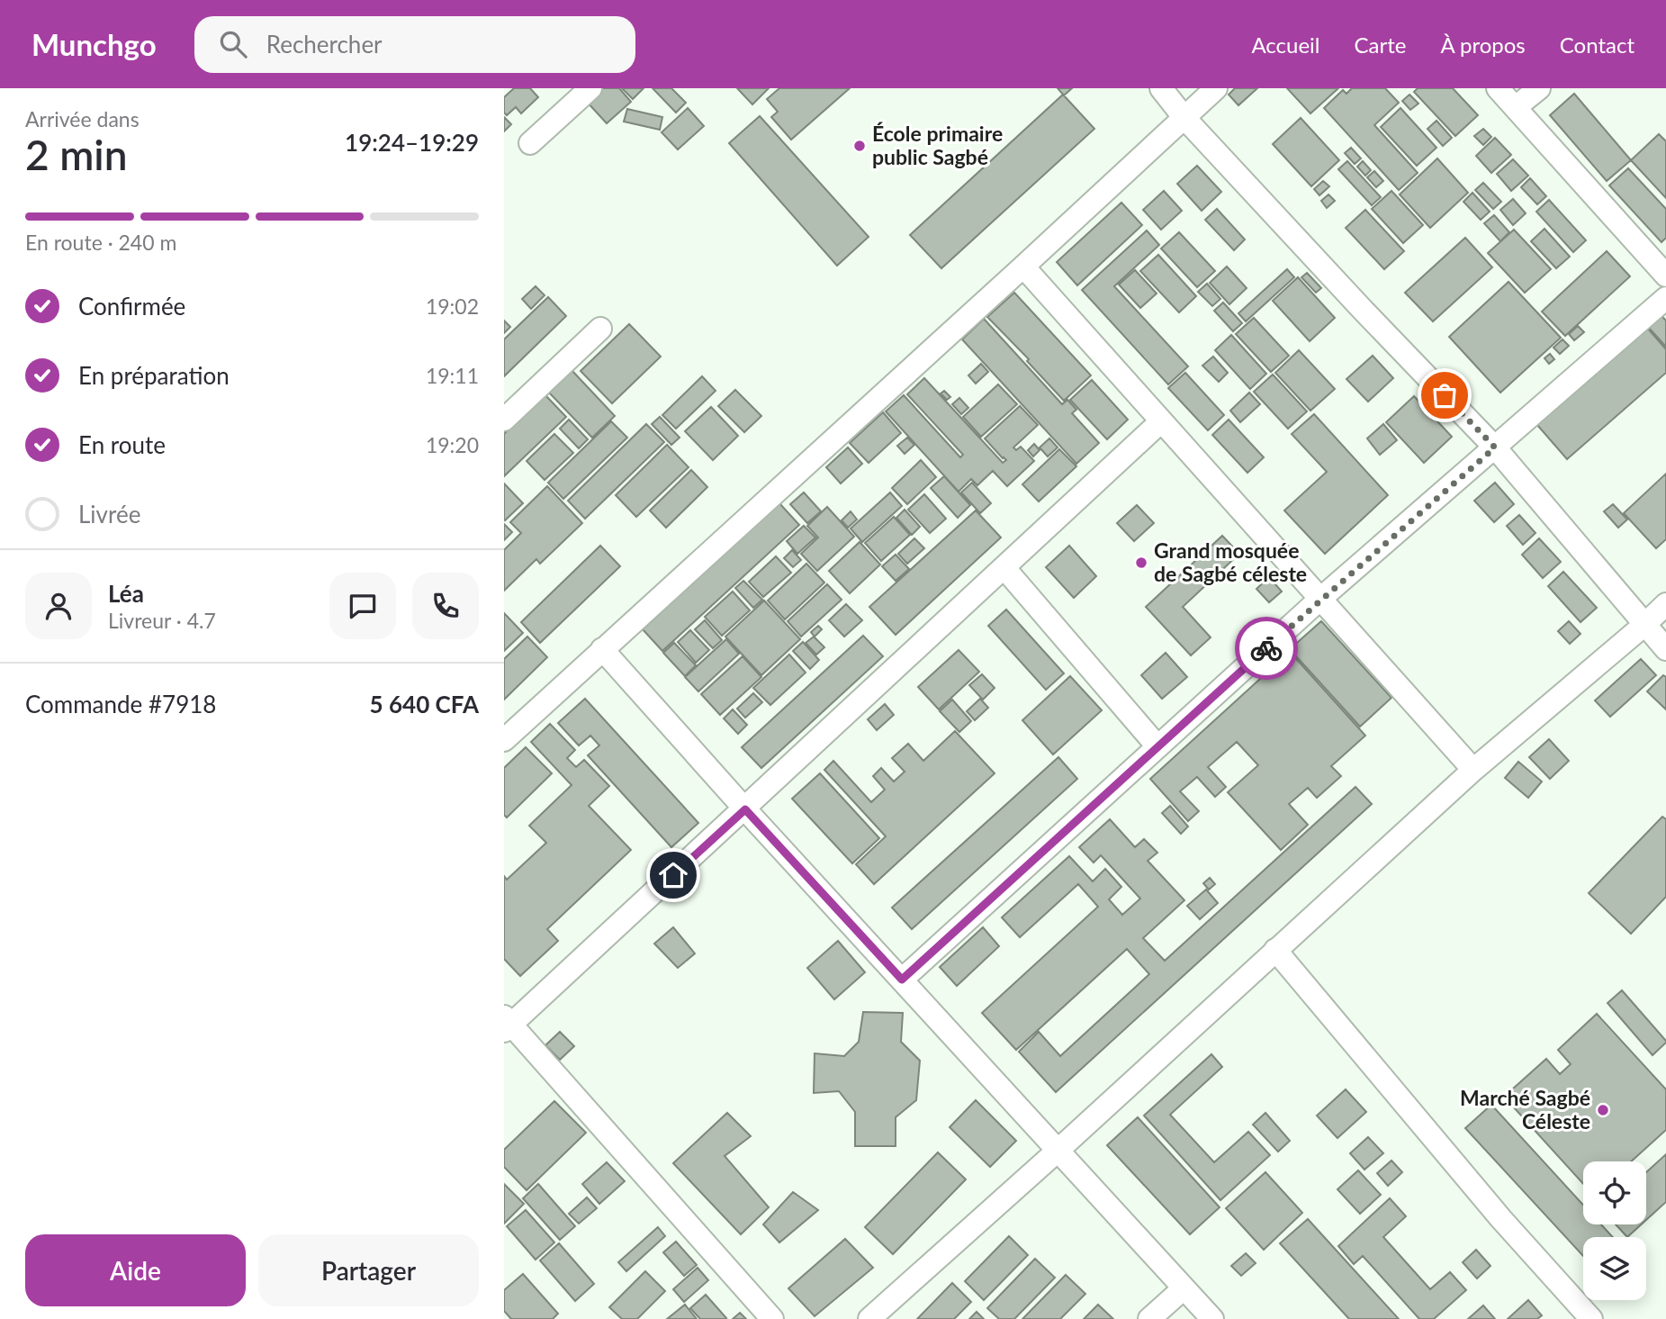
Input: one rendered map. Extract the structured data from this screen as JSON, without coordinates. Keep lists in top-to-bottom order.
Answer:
{
  "places": ["École primaire public Sagbé", "Grand mosquée de Sagbé céleste", "Marché Sagbé Céleste"],
  "page": {
    "header": "Munchgo",
    "search": "Rechercher",
    "nav": [
      "Accueil",
      "Carte",
      "À propos",
      "Contact"
    ],
    "heading": ["2 min", "Arrivée dans", "19:24–19:29"],
    "panel": [
      "Léa",
      "Livreur · 4.7",
      "Commande #7918",
      "5 640 CFA"
    ],
    "bar": "En route · 240 m",
    "list": [
      ["Confirmée", "19:02"],
      ["En préparation", "19:11"],
      ["En route", "19:20"],
      "Livrée"
    ],
    "buttons": ["Aide", "Partager"]
  }
}
